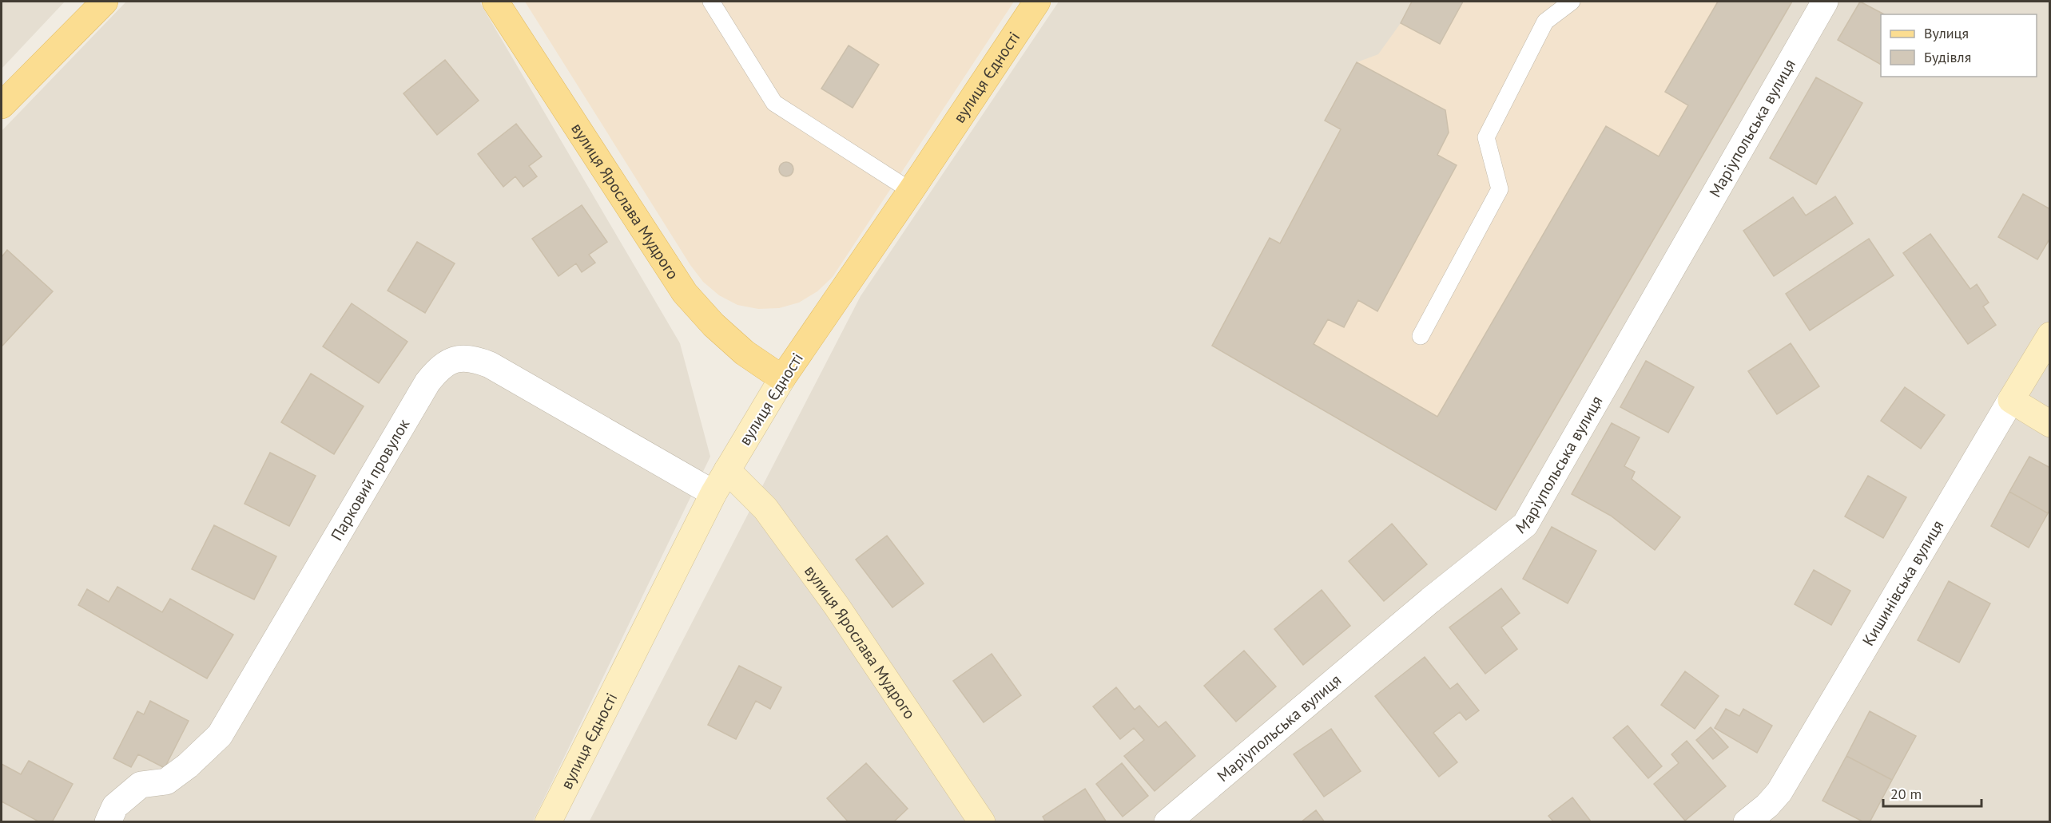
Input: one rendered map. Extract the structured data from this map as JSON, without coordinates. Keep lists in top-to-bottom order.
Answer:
{
  "streets": {
    "main road": ["вулиця Єдності", "вулиця Ярослава Мудрого"],
    "street": ["Маріупольська вулиця", "Парковий провулок", "Кишинівська вулиця"]
  },
  "crossings": [
    ["вулиця Єдності", "вулиця Ярослава Мудрого"],
    ["вулиця Єдності", "Парковий провулок"]
  ],
  "legend": ["Вулиця", "Будівля"],
  "scale_bar": "20 m"
}
